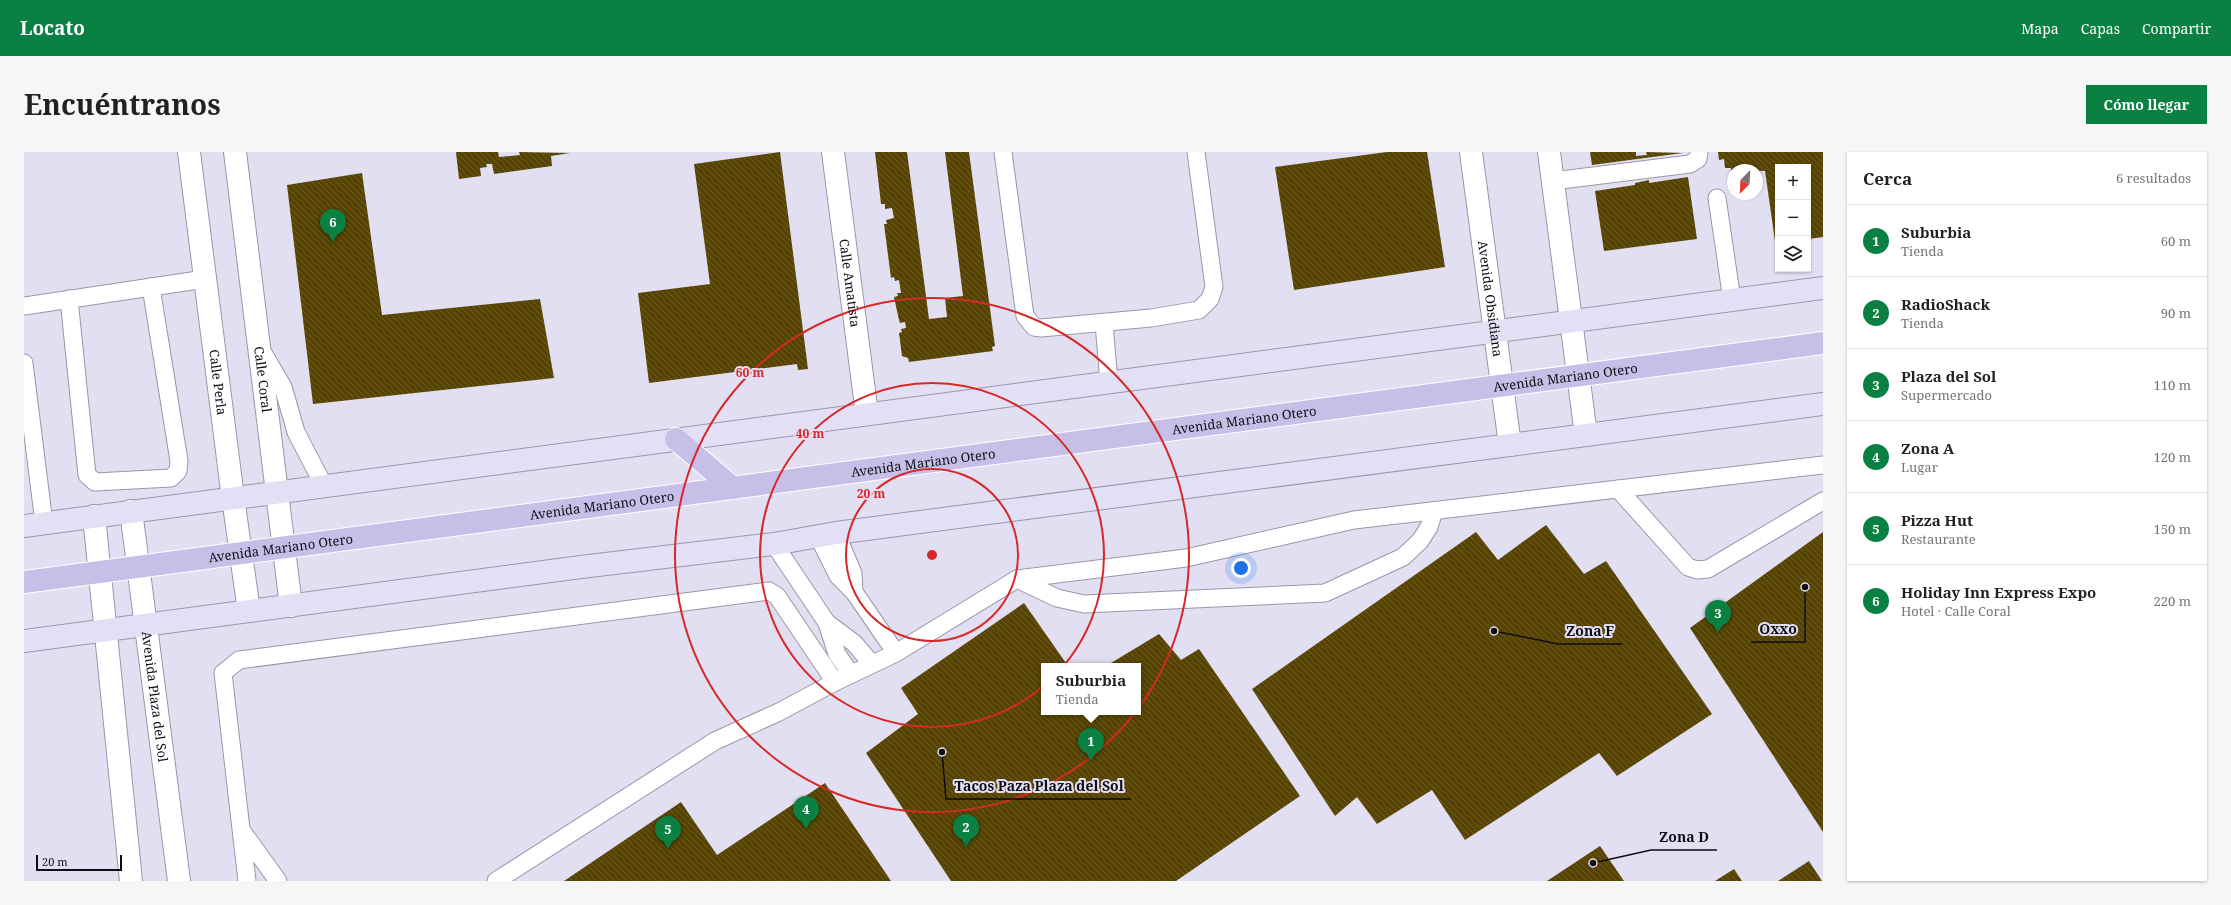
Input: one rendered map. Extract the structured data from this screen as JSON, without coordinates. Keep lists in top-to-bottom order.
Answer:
{
  "streets": {
    "main road": ["Avenida Mariano Otero"],
    "street": [
      "Calle Amatista",
      "Avenida Obsidiana",
      "Calle Coral",
      "Calle Perla",
      "Avenida Plaza del Sol"
    ]
  },
  "crossings": [
    ["Avenida Obsidiana", "Avenida Mariano Otero"],
    ["Avenida Mariano Otero", "Calle Coral"],
    ["Avenida Mariano Otero", "Calle Perla"],
    ["Avenida Mariano Otero", "Avenida Plaza del Sol"]
  ],
  "places": [
    "Oxxo",
    "Zona F",
    "Tacos Paza Plaza del Sol",
    "Zona D"
  ],
  "scale_bar": "20 m",
  "north": "bottom left",
  "page": {
    "header": "Locato",
    "nav": ["Mapa", "Capas", "Compartir"],
    "title": "Encuéntranos",
    "buttons": "Cómo llegar",
    "heading": ["Cerca", "6 resultados"],
    "map_buttons": ["+", "−"],
    "list": [
      {
        "mark": "1",
        "name": "Suburbia",
        "note": "Tienda",
        "value": "60 m"
      },
      {
        "mark": "2",
        "name": "RadioShack",
        "note": "Tienda",
        "value": "90 m"
      },
      {
        "mark": "3",
        "name": "Plaza del Sol",
        "note": "Supermercado",
        "value": "110 m"
      },
      {
        "mark": "4",
        "name": "Zona A",
        "note": "Lugar",
        "value": "120 m"
      },
      {
        "mark": "5",
        "name": "Pizza Hut",
        "note": "Restaurante",
        "value": "150 m"
      },
      {
        "mark": "6",
        "name": "Holiday Inn Express Expo",
        "note": "Hotel · Calle Coral",
        "value": "220 m"
      }
    ],
    "pins": [
      "6",
      "3",
      "1",
      "4",
      "2",
      "5"
    ],
    "popup": ["Suburbia", "Tienda"],
    "scale": "20 m"
  },
  "rings": ["60 m", "40 m", "20 m"]
}
